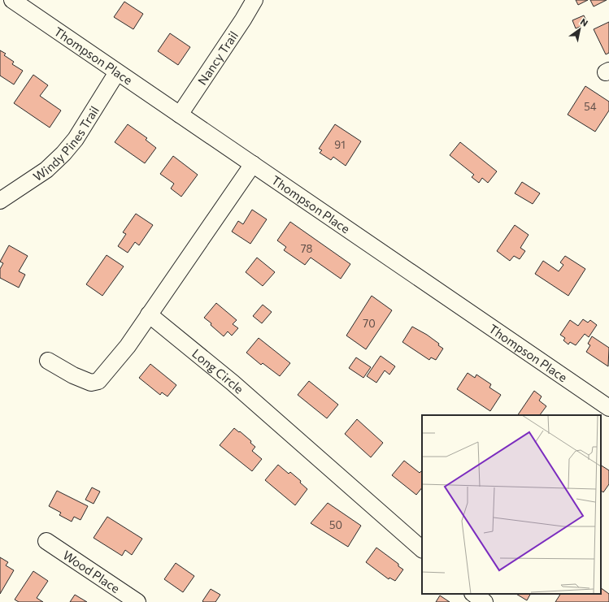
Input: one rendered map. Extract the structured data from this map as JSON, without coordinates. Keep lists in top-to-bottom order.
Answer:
{
  "streets": {
    "street": [
      "Thompson Place",
      "Nancy Trail",
      "Windy Pines Trail",
      "Long Circle",
      "Wood Place"
    ]
  },
  "crossings": [
    ["Thompson Place", "Nancy Trail"],
    ["Thompson Place", "Windy Pines Trail"]
  ],
  "house_numbers": [
    "54",
    "91",
    "78",
    "70",
    "50"
  ],
  "north": "top right"
}
